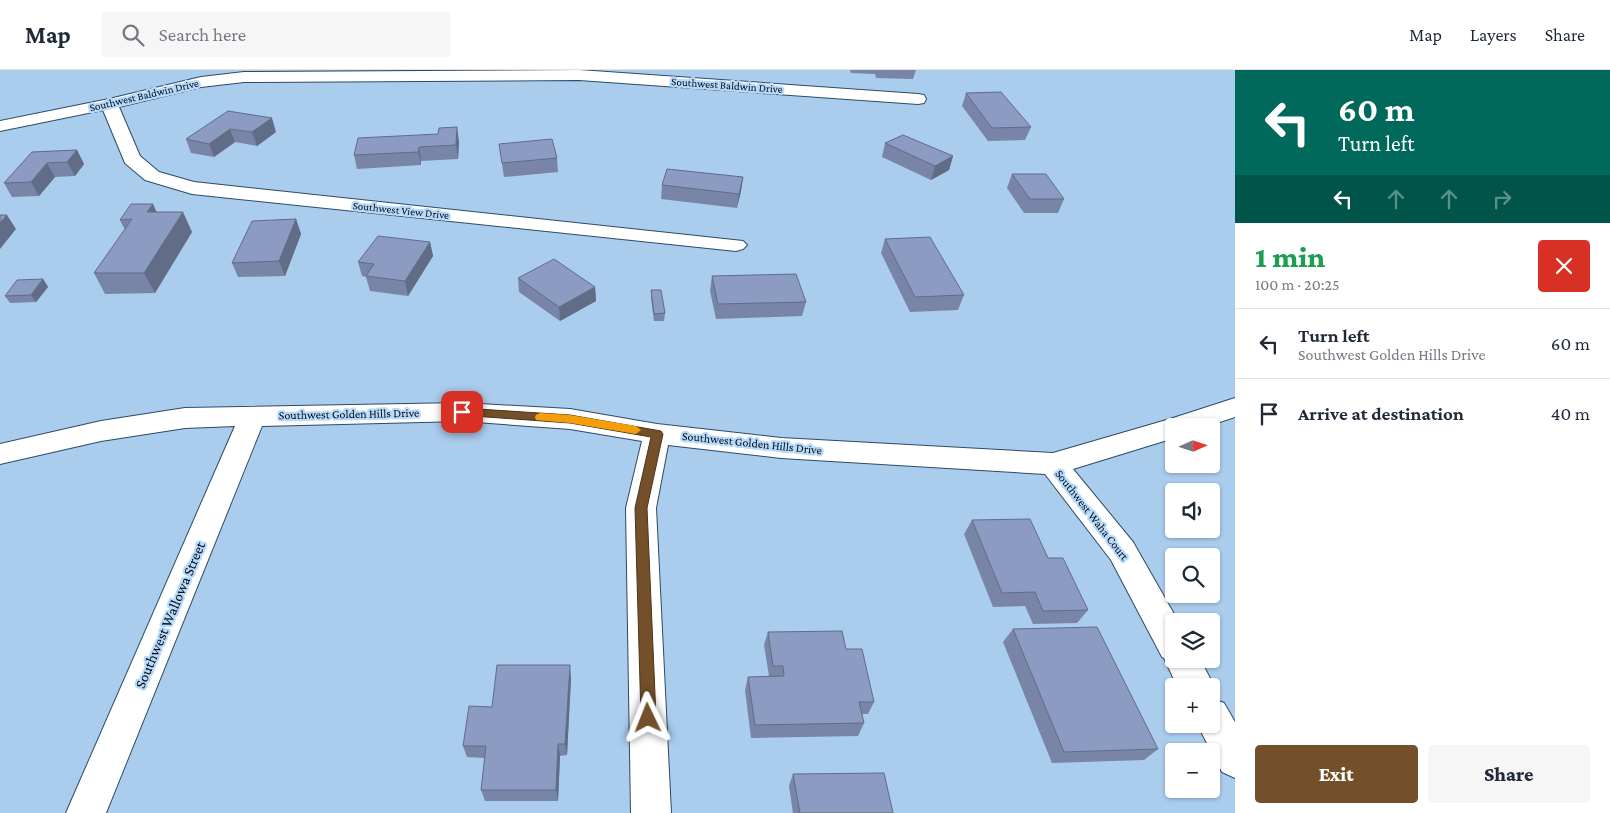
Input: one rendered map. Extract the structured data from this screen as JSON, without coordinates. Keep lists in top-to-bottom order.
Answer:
{
  "streets": {
    "street": [
      "Southwest Baldwin Drive",
      "Southwest View Drive",
      "Southwest Golden Hills Drive",
      "Southwest Waha Court",
      "Southwest Wallowa Street"
    ]
  },
  "crossings": [
    ["Southwest Baldwin Drive", "Southwest View Drive"],
    ["Southwest Golden Hills Drive", "Southwest Waha Court"],
    ["Southwest Golden Hills Drive", "Southwest Wallowa Street"]
  ],
  "north": "right",
  "page": {
    "header": "Map",
    "search": "Search here",
    "nav": ["Map", "Layers", "Share"],
    "turn": ["60 m", "Turn left"],
    "heading": ["1 min", "100 m · 20:25"],
    "list": [
      {
        "name": "Turn left",
        "note": "Southwest Golden Hills Drive",
        "value": "60 m"
      },
      {
        "name": "Arrive at destination",
        "value": "40 m"
      }
    ],
    "map_buttons": ["+", "−"],
    "buttons": ["Exit", "Share"]
  }
}
